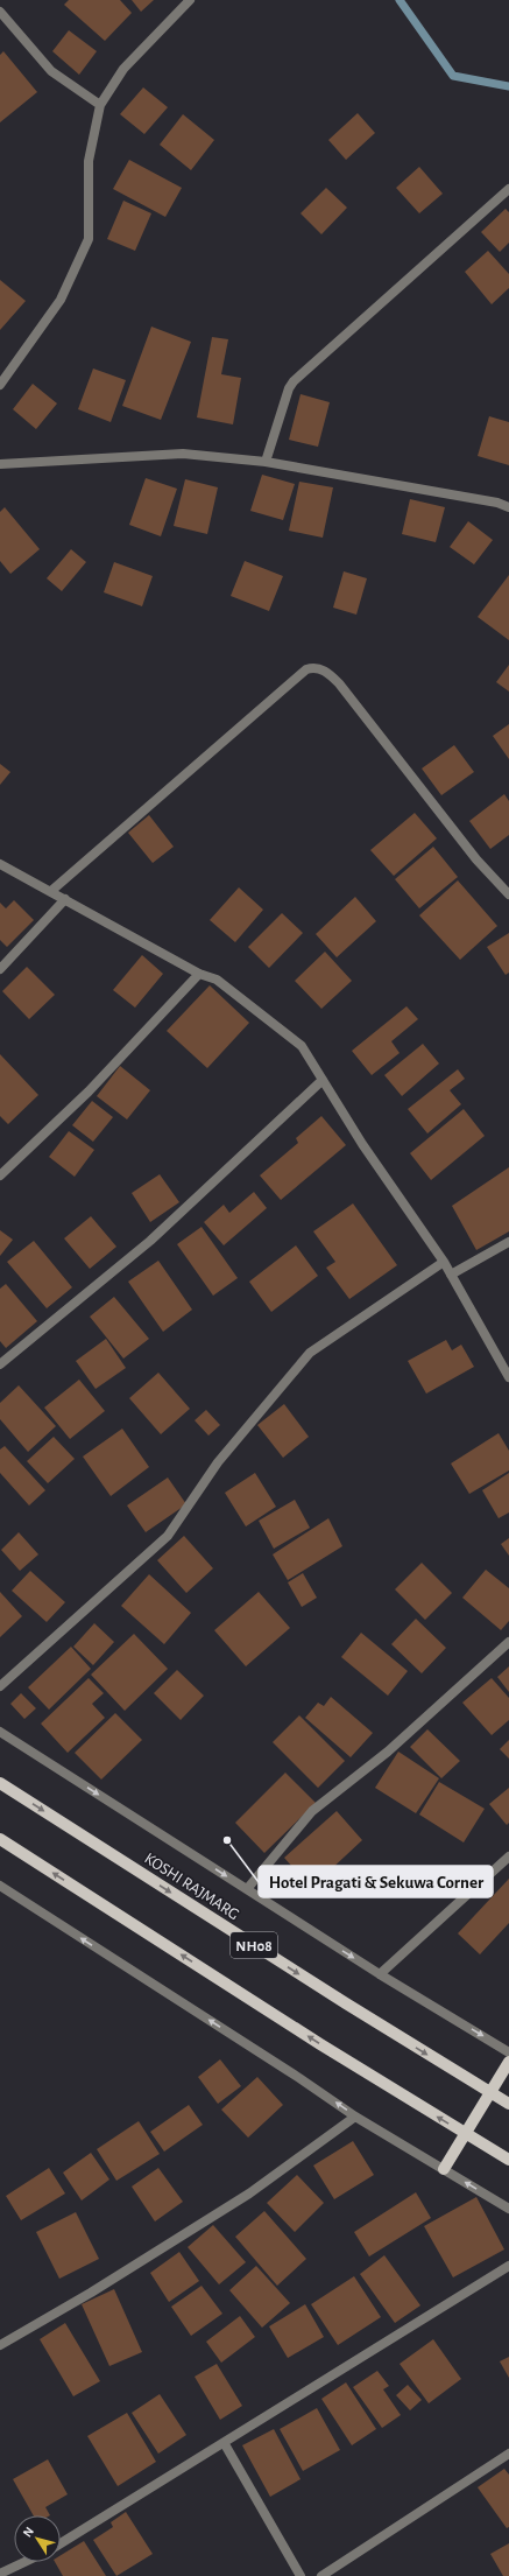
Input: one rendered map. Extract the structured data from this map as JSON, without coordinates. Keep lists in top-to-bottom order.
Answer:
{
  "streets": {
    "main road": ["KOSHI RAJMARG", "NH08"]
  },
  "places": ["Hotel Pragati & Sekuwa Corner"],
  "north": "top left"
}
